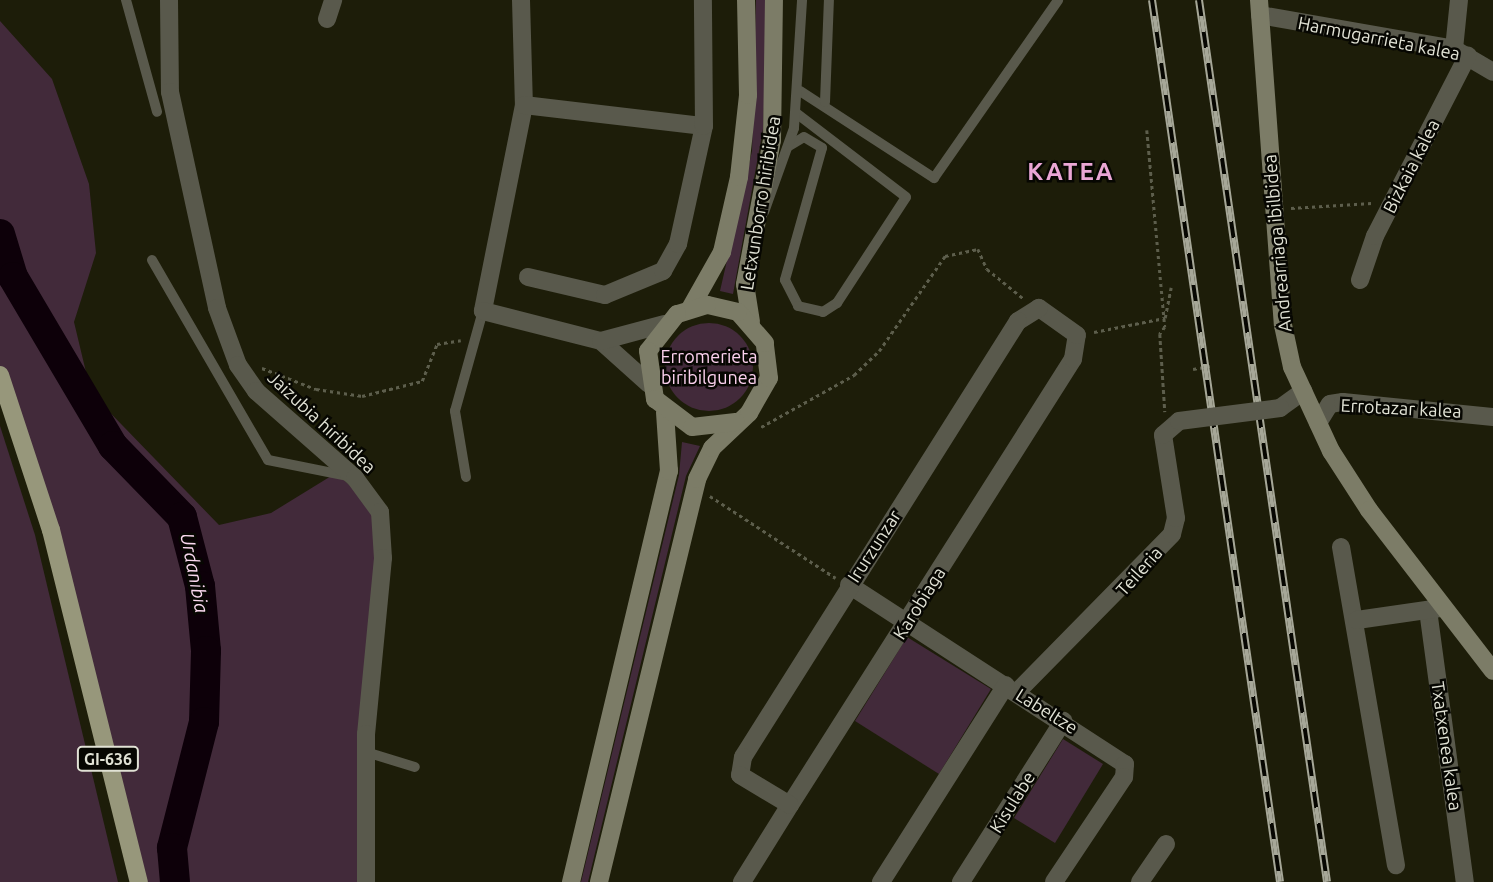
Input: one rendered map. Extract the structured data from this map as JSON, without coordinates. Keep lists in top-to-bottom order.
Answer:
{
  "streets": {
    "main road": ["Letxunborro hiribidea", "Andrearriaga ibilbidea", "GI-636"],
    "street": [
      "Harmugarrieta kalea",
      "Bizkaia kalea",
      "Errotazar kalea",
      "Jaizubia hiribidea",
      "Irurzunzar",
      "Teileria",
      "Karobiaga",
      "Labeltze",
      "Txatxenea kalea",
      "Kisulabe"
    ]
  },
  "crossings": [
    ["Harmugarrieta kalea", "Bizkaia kalea"],
    ["Harmugarrieta kalea", "Andrearriaga ibilbidea"],
    ["Andrearriaga ibilbidea", "Errotazar kalea"],
    ["Irurzunzar", "Karobiaga"],
    ["Irurzunzar", "Labeltze"],
    ["Teileria", "Labeltze"],
    ["Karobiaga", "Labeltze"],
    ["Labeltze", "Kisulabe"]
  ],
  "districts": ["KATEA"],
  "water": ["Urdanibia"],
  "parks": ["Erromerieta biribilgunea"]
}
